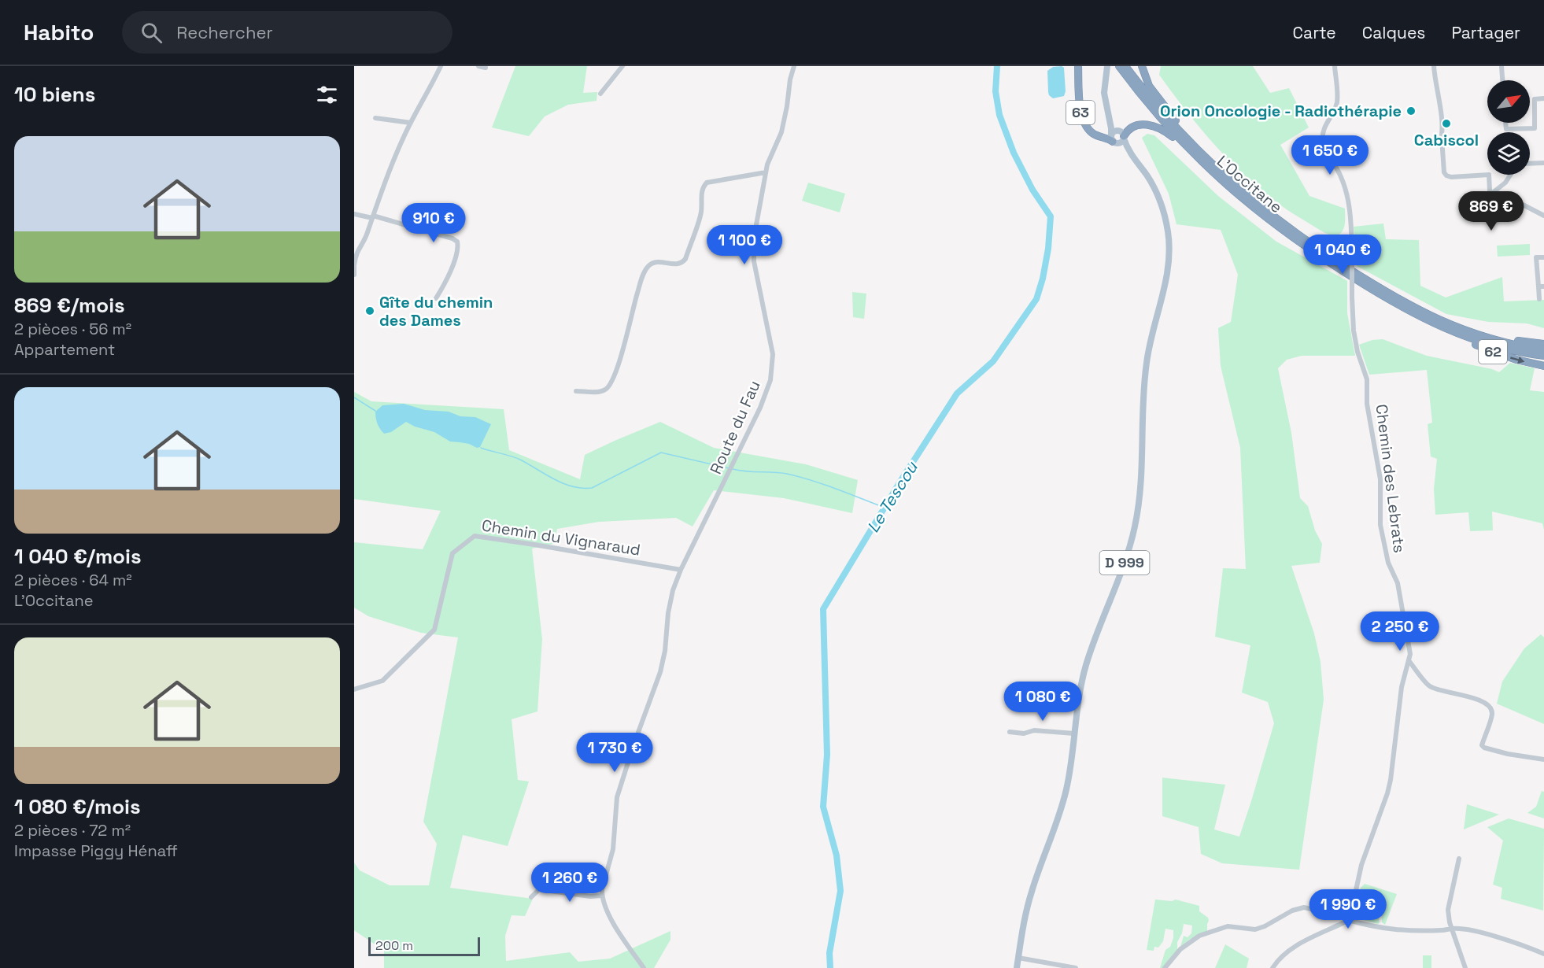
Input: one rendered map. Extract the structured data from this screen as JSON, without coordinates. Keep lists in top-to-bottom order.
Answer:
{
  "streets": {
    "highway": ["63", "L'Occitane", "62"],
    "main road": ["D 999"],
    "street": ["Route du Fau", "Chemin des Lebrats", "Chemin du Vignaraud"]
  },
  "crossings": [
    ["63", "D 999"],
    ["L'Occitane", "62"],
    ["Route du Fau", "Chemin du Vignaraud"]
  ],
  "water": ["Le Tescou"],
  "places": ["Orion Oncologie - Radiothérapie", "Cabiscol", "Gîte du chemin des Dames"],
  "scale_bar": "200 m",
  "north": "top right",
  "page": {
    "header": "Habito",
    "search": "Rechercher",
    "nav": ["Carte", "Calques", "Partager"],
    "heading": "10 biens",
    "list": [
      {
        "name": "869 €/mois",
        "note": "2 pièces · 56 m² · Appartement"
      },
      {
        "name": "1 040 €/mois",
        "note": "2 pièces · 64 m² · L'Occitane"
      },
      {
        "name": "1 080 €/mois",
        "note": "2 pièces · 72 m² · Impasse Piggy Hénaff"
      }
    ],
    "price": [
      "1 650 €",
      "869 €",
      "910 €",
      "1 100 €",
      "1 040 €",
      "2 250 €",
      "1 080 €",
      "1 730 €",
      "1 260 €",
      "1 990 €"
    ],
    "scale": "200 m"
  }
}
